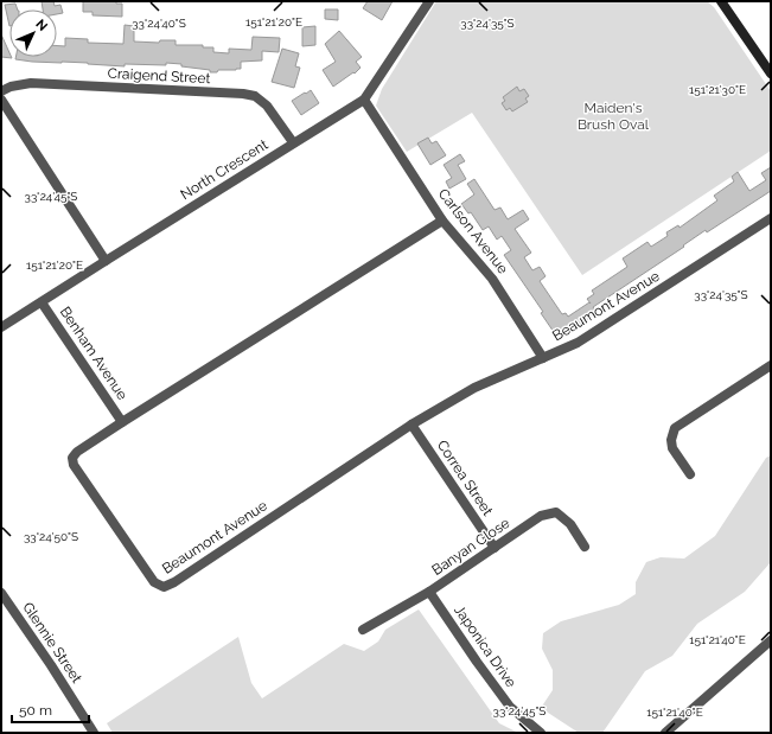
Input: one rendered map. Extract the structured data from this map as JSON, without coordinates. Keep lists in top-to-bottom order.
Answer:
{
  "streets": {
    "street": [
      "Craigend Street",
      "North Crescent",
      "Carlson Avenue",
      "Beaumont Avenue",
      "Benham Avenue",
      "Correa Street",
      "Banyan Close",
      "Glennie Street",
      "Japonica Drive"
    ]
  },
  "crossings": [
    ["Craigend Street", "North Crescent"],
    ["North Crescent", "Carlson Avenue"],
    ["North Crescent", "Benham Avenue"],
    ["Carlson Avenue", "Beaumont Avenue"],
    ["Beaumont Avenue", "Benham Avenue"],
    ["Beaumont Avenue", "Correa Street"],
    ["Correa Street", "Banyan Close"],
    ["Banyan Close", "Japonica Drive"]
  ],
  "parks": ["Maiden's Brush Oval"],
  "scale_bar": "50 m",
  "north": "top right",
  "coordinates": [
    "151°21'20\"E",
    "33°24'40\"S",
    "33°24'35\"S",
    "151°21'30\"E",
    "33°24'45\"S",
    "33°24'50\"S",
    "151°21'40\"E"
  ]
}
